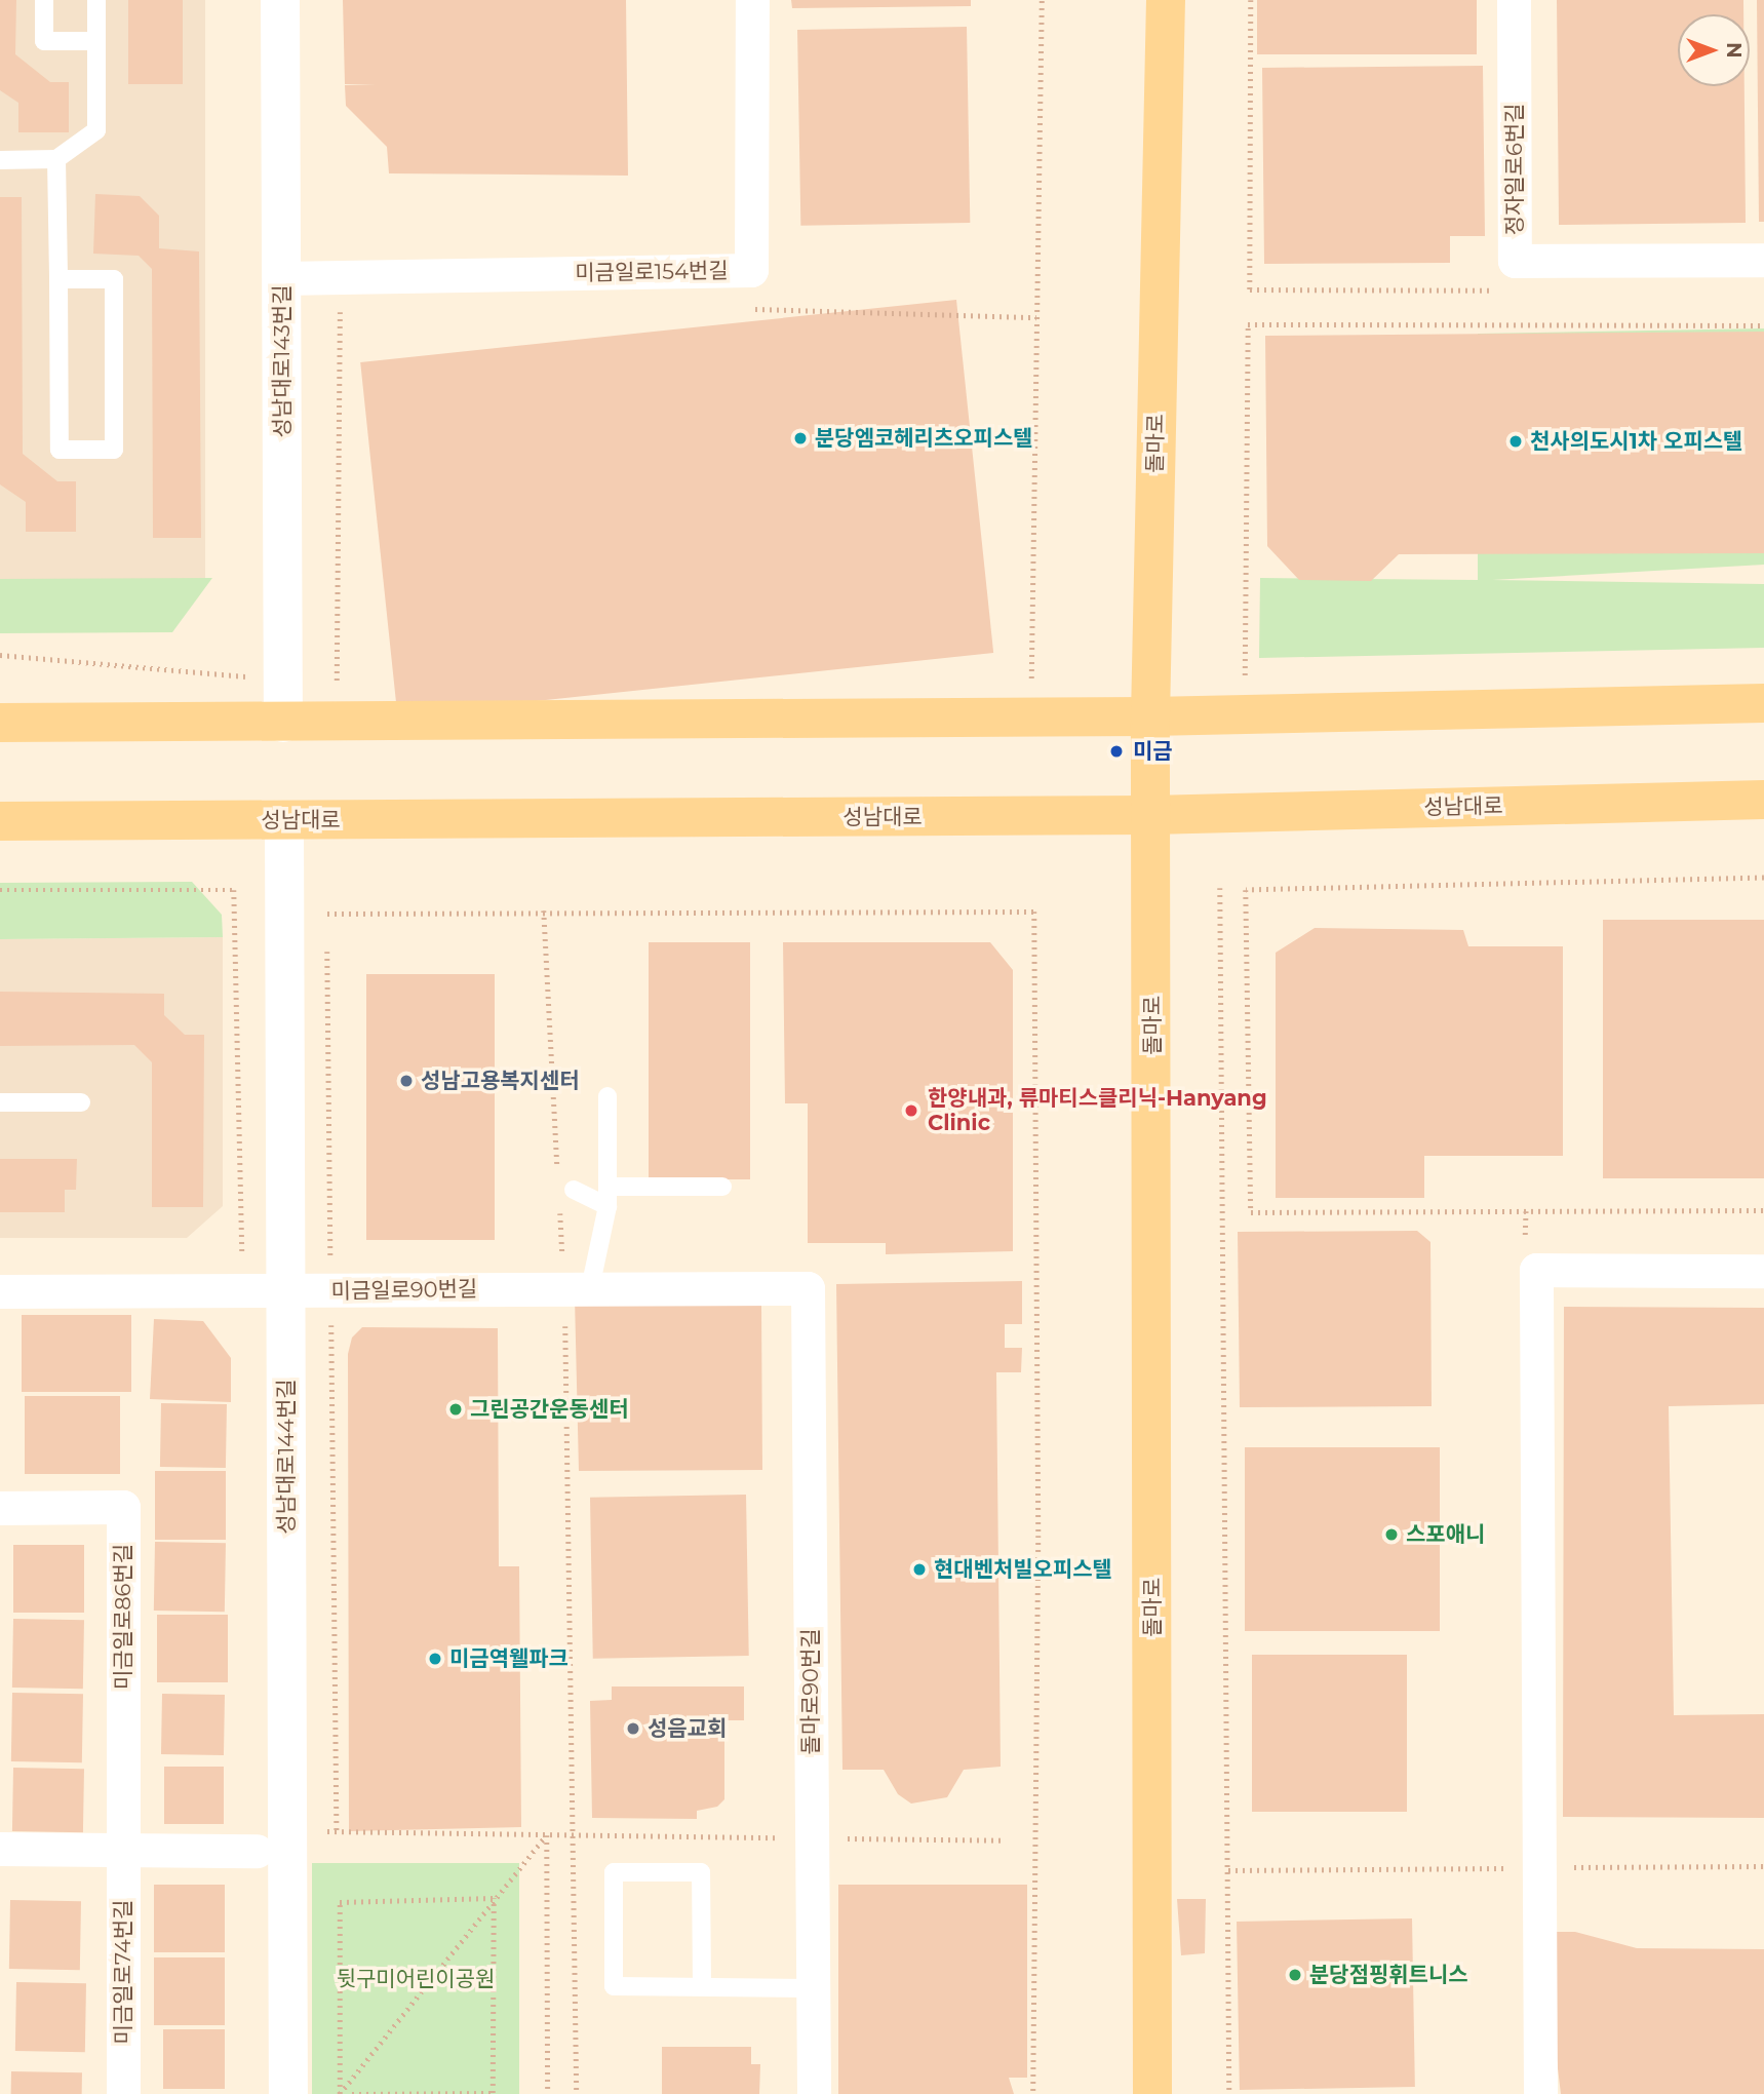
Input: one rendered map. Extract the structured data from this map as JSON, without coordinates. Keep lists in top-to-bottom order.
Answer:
{
  "streets": {
    "main road": ["돌마로", "성남대로"],
    "street": [
      "정자일로6번길",
      "미금일로154번길",
      "성남대로143번길",
      "미금일로90번길",
      "성남대로144번길",
      "미금일로86번길",
      "돌마로90번길",
      "미금일로74번길"
    ]
  },
  "crossings": [
    ["미금일로154번길", "성남대로143번길"],
    ["돌마로", "성남대로"],
    ["성남대로", "성남대로144번길"],
    ["미금일로90번길", "성남대로144번길"],
    ["미금일로90번길", "돌마로90번길"],
    ["미금일로86번길", "미금일로74번길"]
  ],
  "parks": ["뒷구미어린이공원"],
  "places": [
    "분당엠코헤리츠오피스텔",
    "천사의도시1차 오피스텔",
    "미금",
    "성남고용복지센터",
    "한양내과, 류마티스클리닉-Hanyang Clinic",
    "그린공간운동센터",
    "스포애니",
    "현대벤처빌오피스텔",
    "미금역웰파크",
    "성음교회",
    "분당점핑휘트니스"
  ],
  "north": "right"
}
